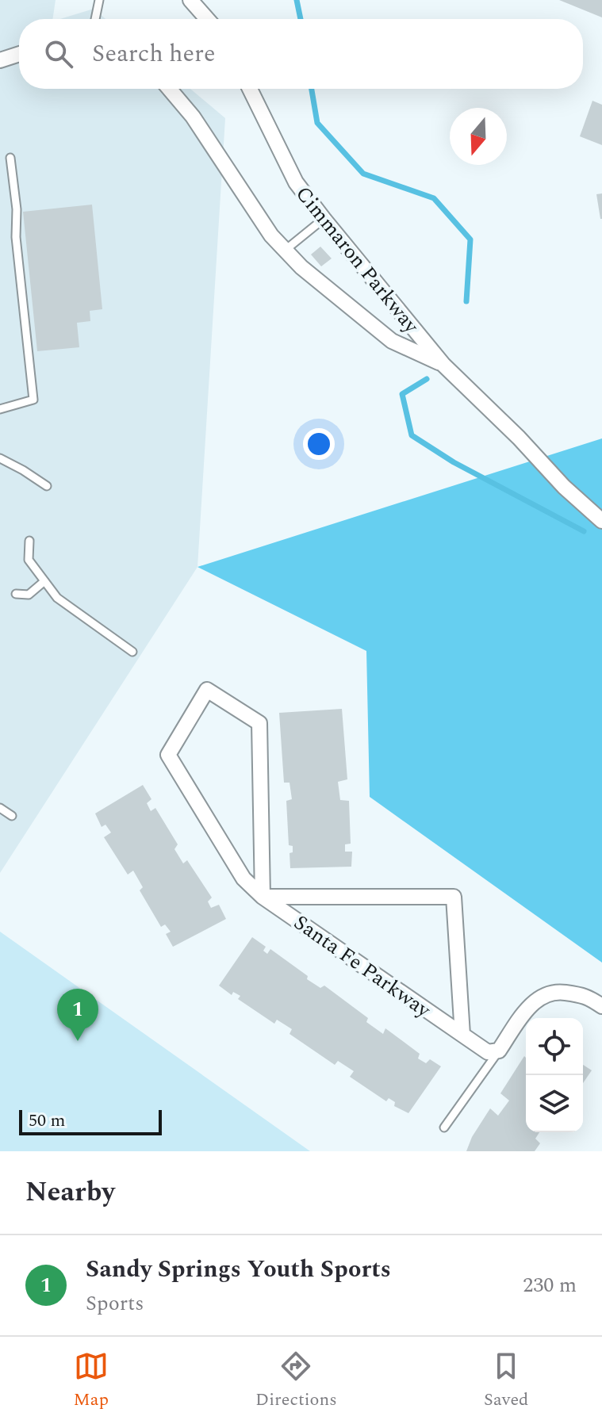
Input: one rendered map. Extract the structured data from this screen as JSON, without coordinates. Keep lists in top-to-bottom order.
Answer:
{
  "streets": {
    "street": ["Cimmaron Parkway", "Santa Fe Parkway"]
  },
  "scale_bar": "50 m",
  "north": "bottom",
  "page": {
    "search": "Search here",
    "pins": "1",
    "scale": "50 m",
    "heading": "Nearby",
    "list": [
      {
        "mark": "1",
        "name": "Sandy Springs Youth Sports",
        "note": "Sports",
        "value": "230 m"
      }
    ],
    "nav": ["Map", "Directions", "Saved"]
  }
}
